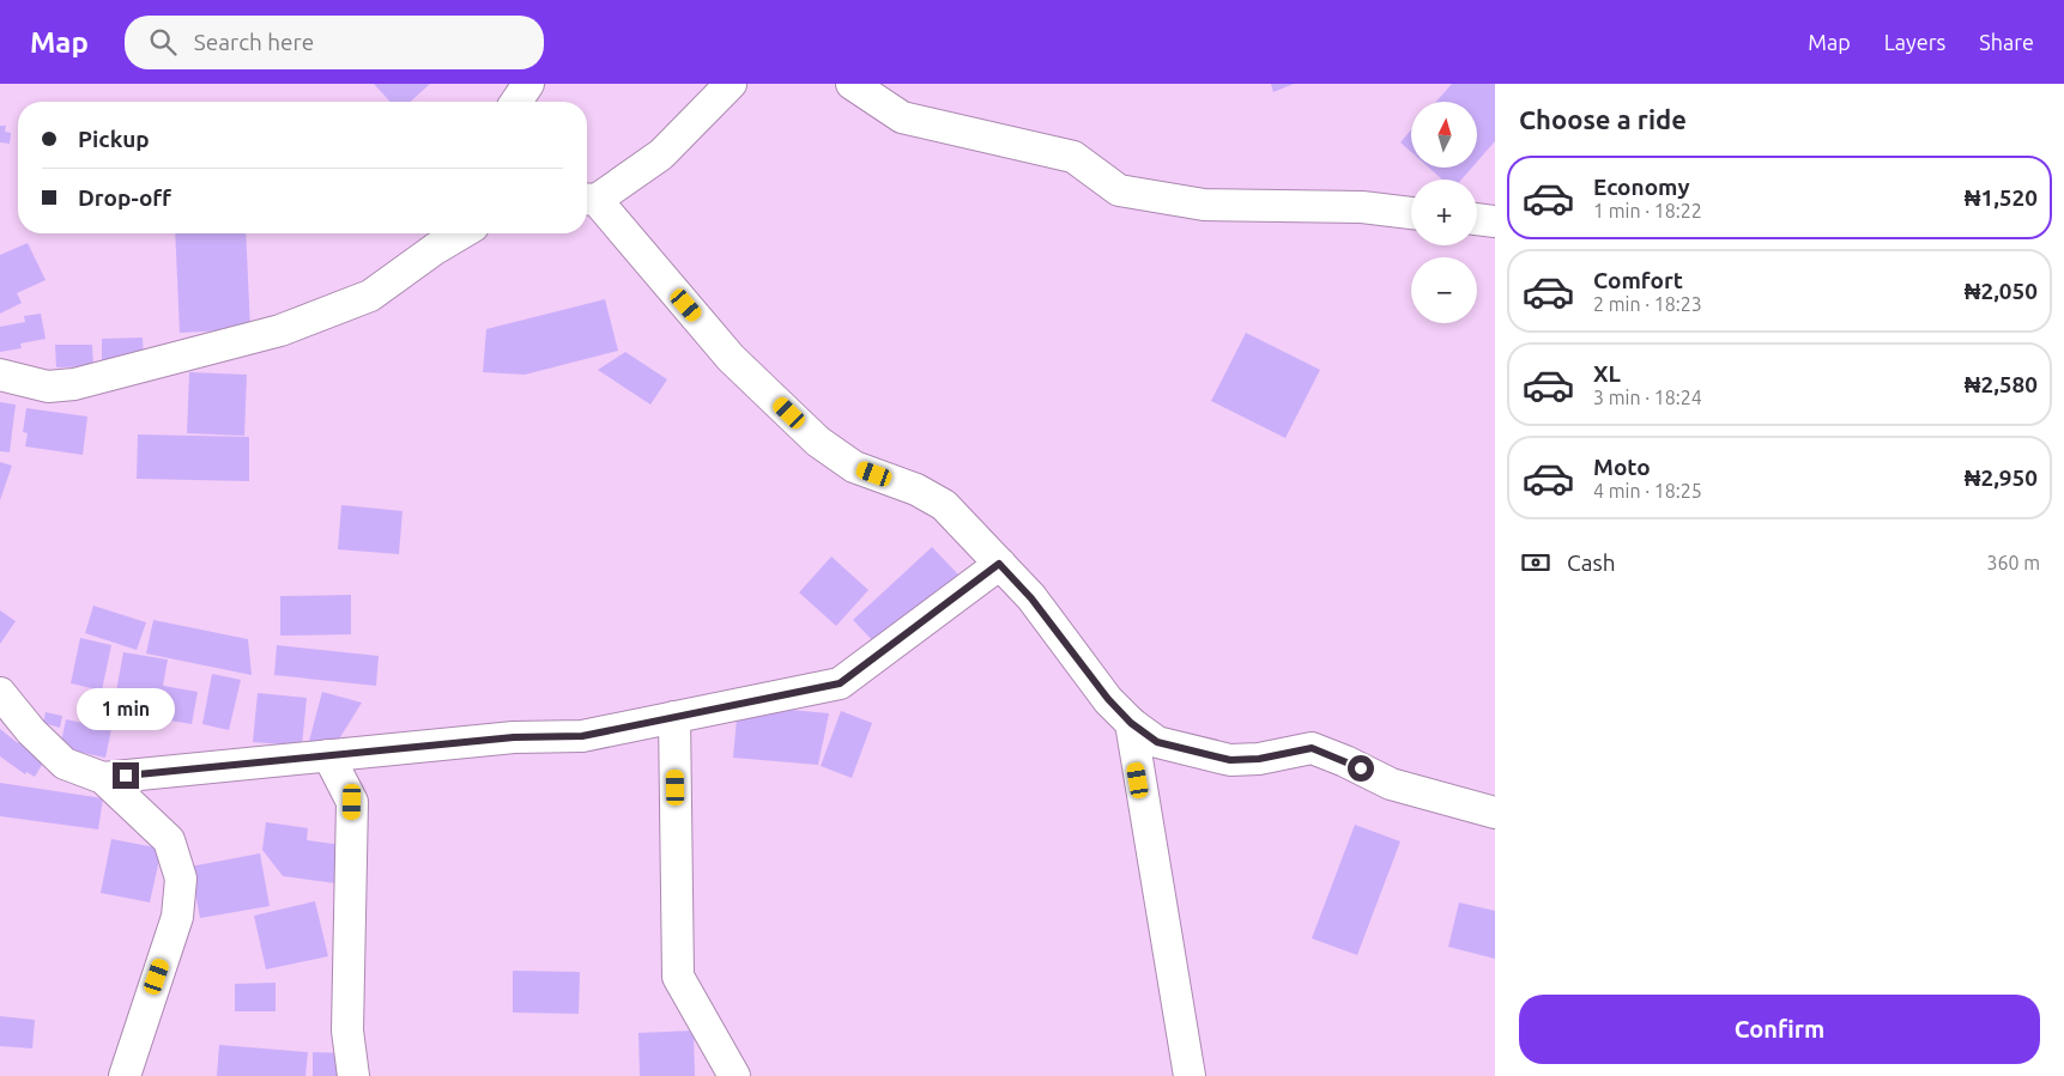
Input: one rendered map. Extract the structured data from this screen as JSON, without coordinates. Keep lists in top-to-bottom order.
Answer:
{
  "north": "top",
  "page": {
    "header": "Map",
    "search": "Search here",
    "nav": ["Map", "Layers", "Share"],
    "heading": "Choose a ride",
    "map_buttons": ["+", "−"],
    "banner": ["Pickup", "Drop-off"],
    "list": [
      {
        "name": "Economy",
        "note": "1 min · 18:22",
        "value": "₦1,520"
      },
      {
        "name": "Comfort",
        "note": "2 min · 18:23",
        "value": "₦2,050"
      },
      {
        "name": "XL",
        "note": "3 min · 18:24",
        "value": "₦2,580"
      },
      {
        "name": "Moto",
        "note": "4 min · 18:25",
        "value": "₦2,950"
      }
    ],
    "pay": ["Cash", "360 m"],
    "bubble": "1 min",
    "buttons": "Confirm"
  }
}
